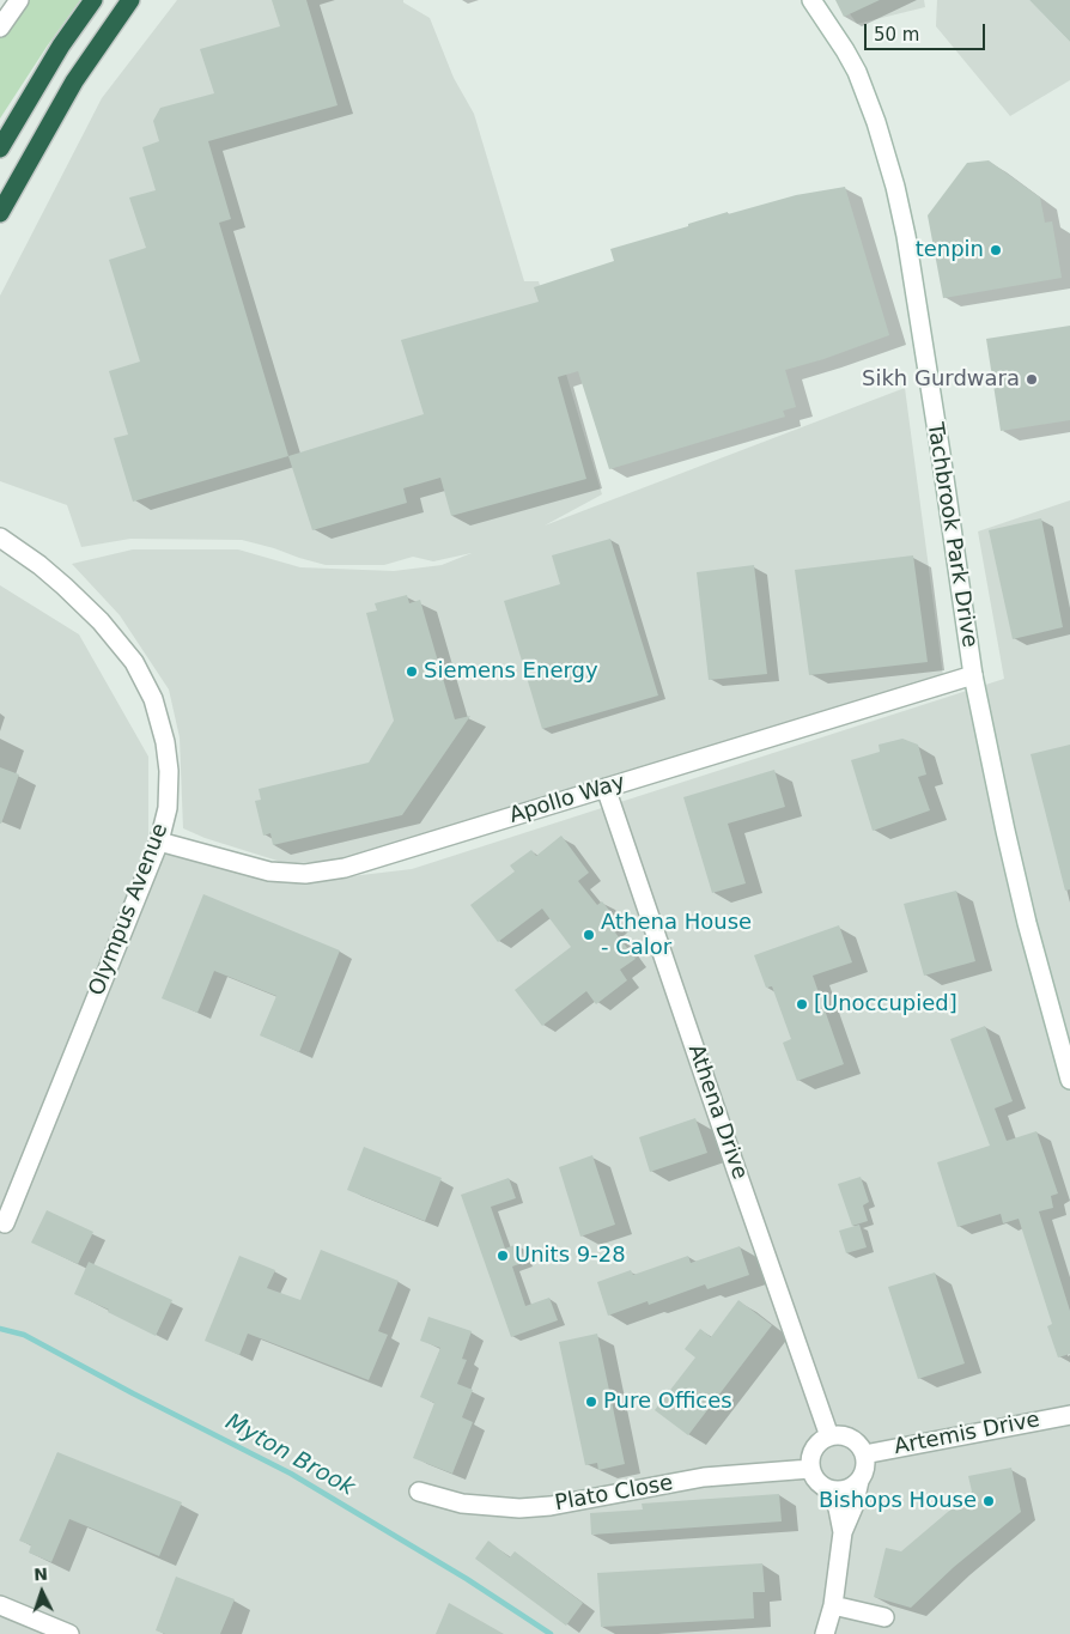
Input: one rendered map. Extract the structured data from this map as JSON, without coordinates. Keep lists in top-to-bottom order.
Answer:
{
  "streets": {
    "street": [
      "Tachbrook Park Drive",
      "Apollo Way",
      "Olympus Avenue",
      "Athena Drive",
      "Artemis Drive",
      "Plato Close"
    ]
  },
  "crossings": [
    ["Tachbrook Park Drive", "Apollo Way"],
    ["Apollo Way", "Olympus Avenue"],
    ["Apollo Way", "Athena Drive"],
    ["Athena Drive", "Artemis Drive"],
    ["Athena Drive", "Plato Close"],
    ["Artemis Drive", "Plato Close"]
  ],
  "water": ["Myton Brook"],
  "places": [
    "tenpin",
    "Sikh Gurdwara",
    "Siemens Energy",
    "Athena House - Calor",
    "[Unoccupied]",
    "Units 9-28",
    "Pure Offices",
    "Bishops House"
  ],
  "scale_bar": "50 m",
  "north": "top"
}
